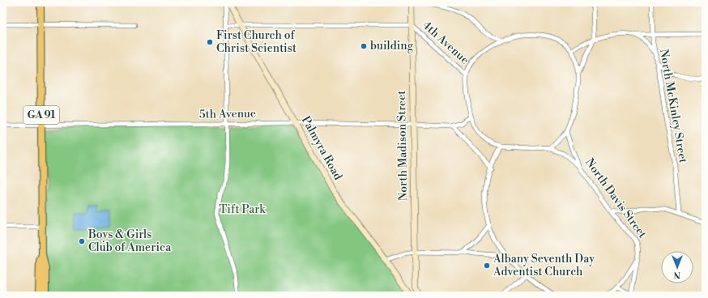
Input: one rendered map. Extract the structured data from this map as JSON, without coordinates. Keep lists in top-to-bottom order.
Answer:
{
  "streets": {
    "main road": ["GA 91", "North Madison Street", "Palmyra Road"],
    "street": [
      "4th Avenue",
      "North McKinley Street",
      "5th Avenue",
      "North Davis Street"
    ]
  },
  "crossings": [
    ["4th Avenue", "North Madison Street"],
    ["5th Avenue", "GA 91"],
    ["5th Avenue", "North Madison Street"],
    ["5th Avenue", "Palmyra Road"]
  ],
  "parks": ["Tift Park"],
  "places": [
    "First Church of Christ Scientist",
    "building",
    "Boys & Girls Club of America",
    "Albany Seventh Day Adventist Church"
  ],
  "north": "bottom"
}
